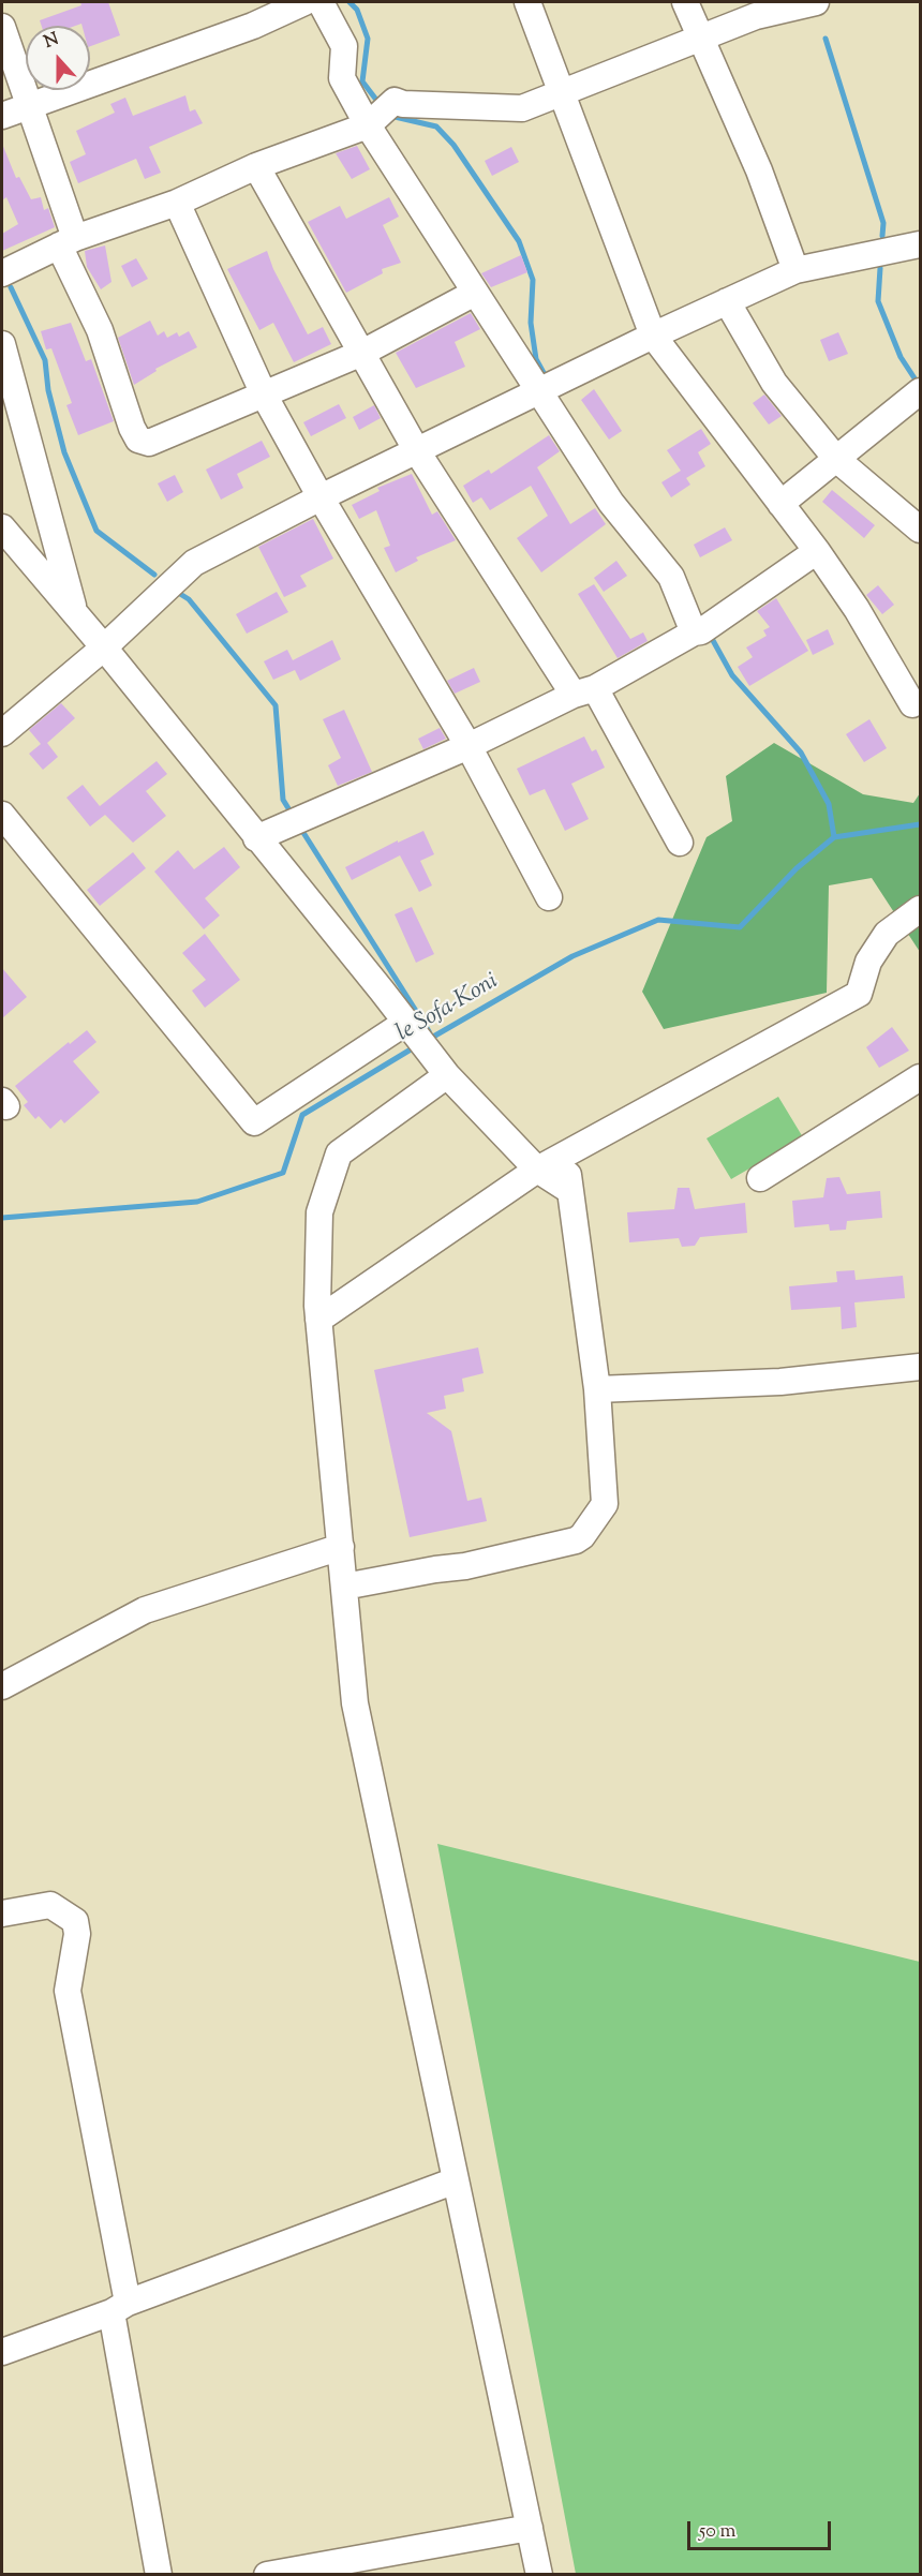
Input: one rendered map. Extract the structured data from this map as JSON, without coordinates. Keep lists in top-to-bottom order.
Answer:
{
  "water": ["le Sofa-Koni"],
  "scale_bar": "50 m",
  "north": "top"
}
